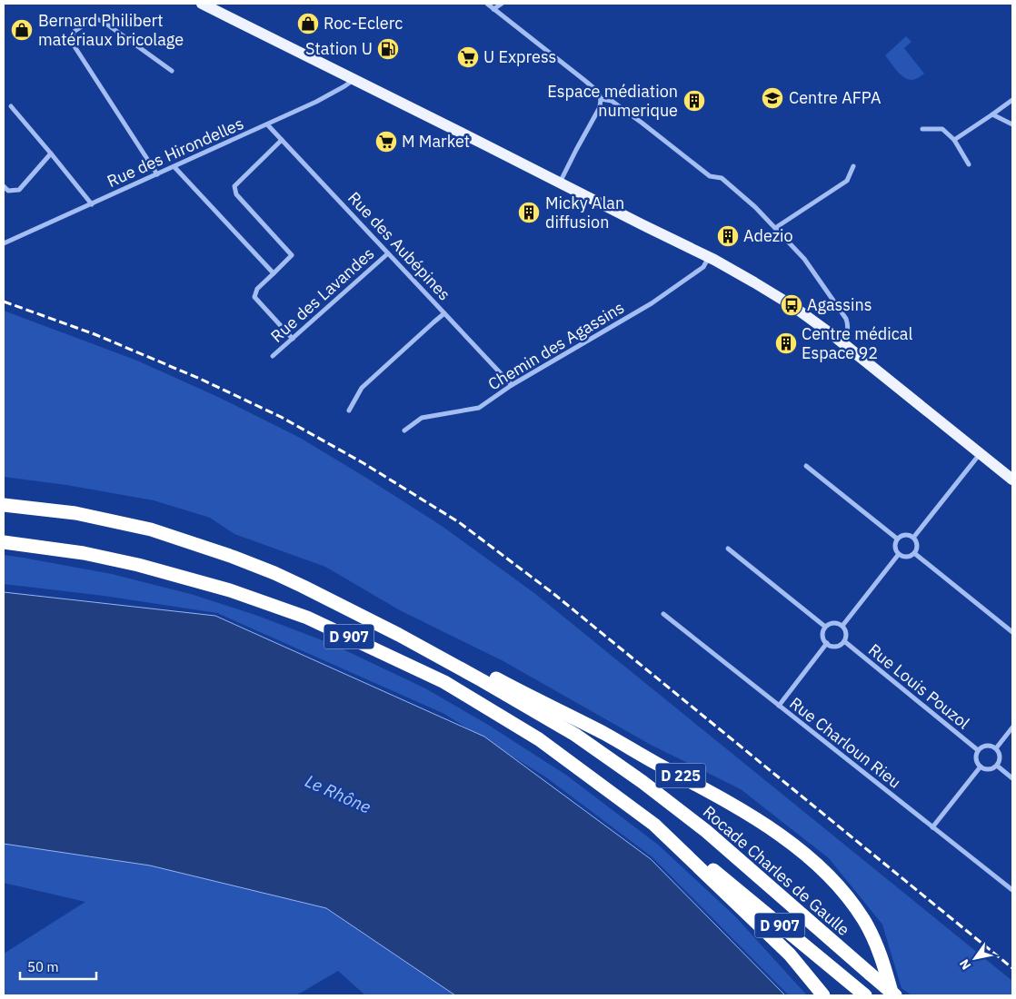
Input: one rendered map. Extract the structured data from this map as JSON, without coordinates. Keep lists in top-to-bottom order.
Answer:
{
  "streets": {
    "highway": ["D 907", "D 225", "Rocade Charles de Gaulle"],
    "street": [
      "Rue des Hirondelles",
      "Rue des Aubépines",
      "Rue des Lavandes",
      "Chemin des Agassins",
      "Rue Louis Pouzol",
      "Rue Charloun Rieu"
    ]
  },
  "crossings": [
    ["Rue des Hirondelles", "Rue des Aubépines"],
    ["Rue des Aubépines", "Rue des Lavandes"],
    ["Rue des Aubépines", "Chemin des Agassins"],
    ["D 907", "D 225"],
    ["D 907", "Rocade Charles de Gaulle"],
    ["D 225", "Rocade Charles de Gaulle"]
  ],
  "water": ["Le Rhône"],
  "places": {
    "shop": ["Roc-Eclerc", "Bernard Philibert matériaux bricolage"],
    "fuel station": ["Station U"],
    "supermarket": ["U Express", "M Market"],
    "school or university": ["Centre AFPA"],
    "building": [
      "Espace médiation numerique",
      "Micky Alan diffusion",
      "Adezio",
      "Centre médical Espace 92"
    ],
    "bus stop": ["Agassins"]
  },
  "scale_bar": "50 m",
  "north": "bottom left"
}
